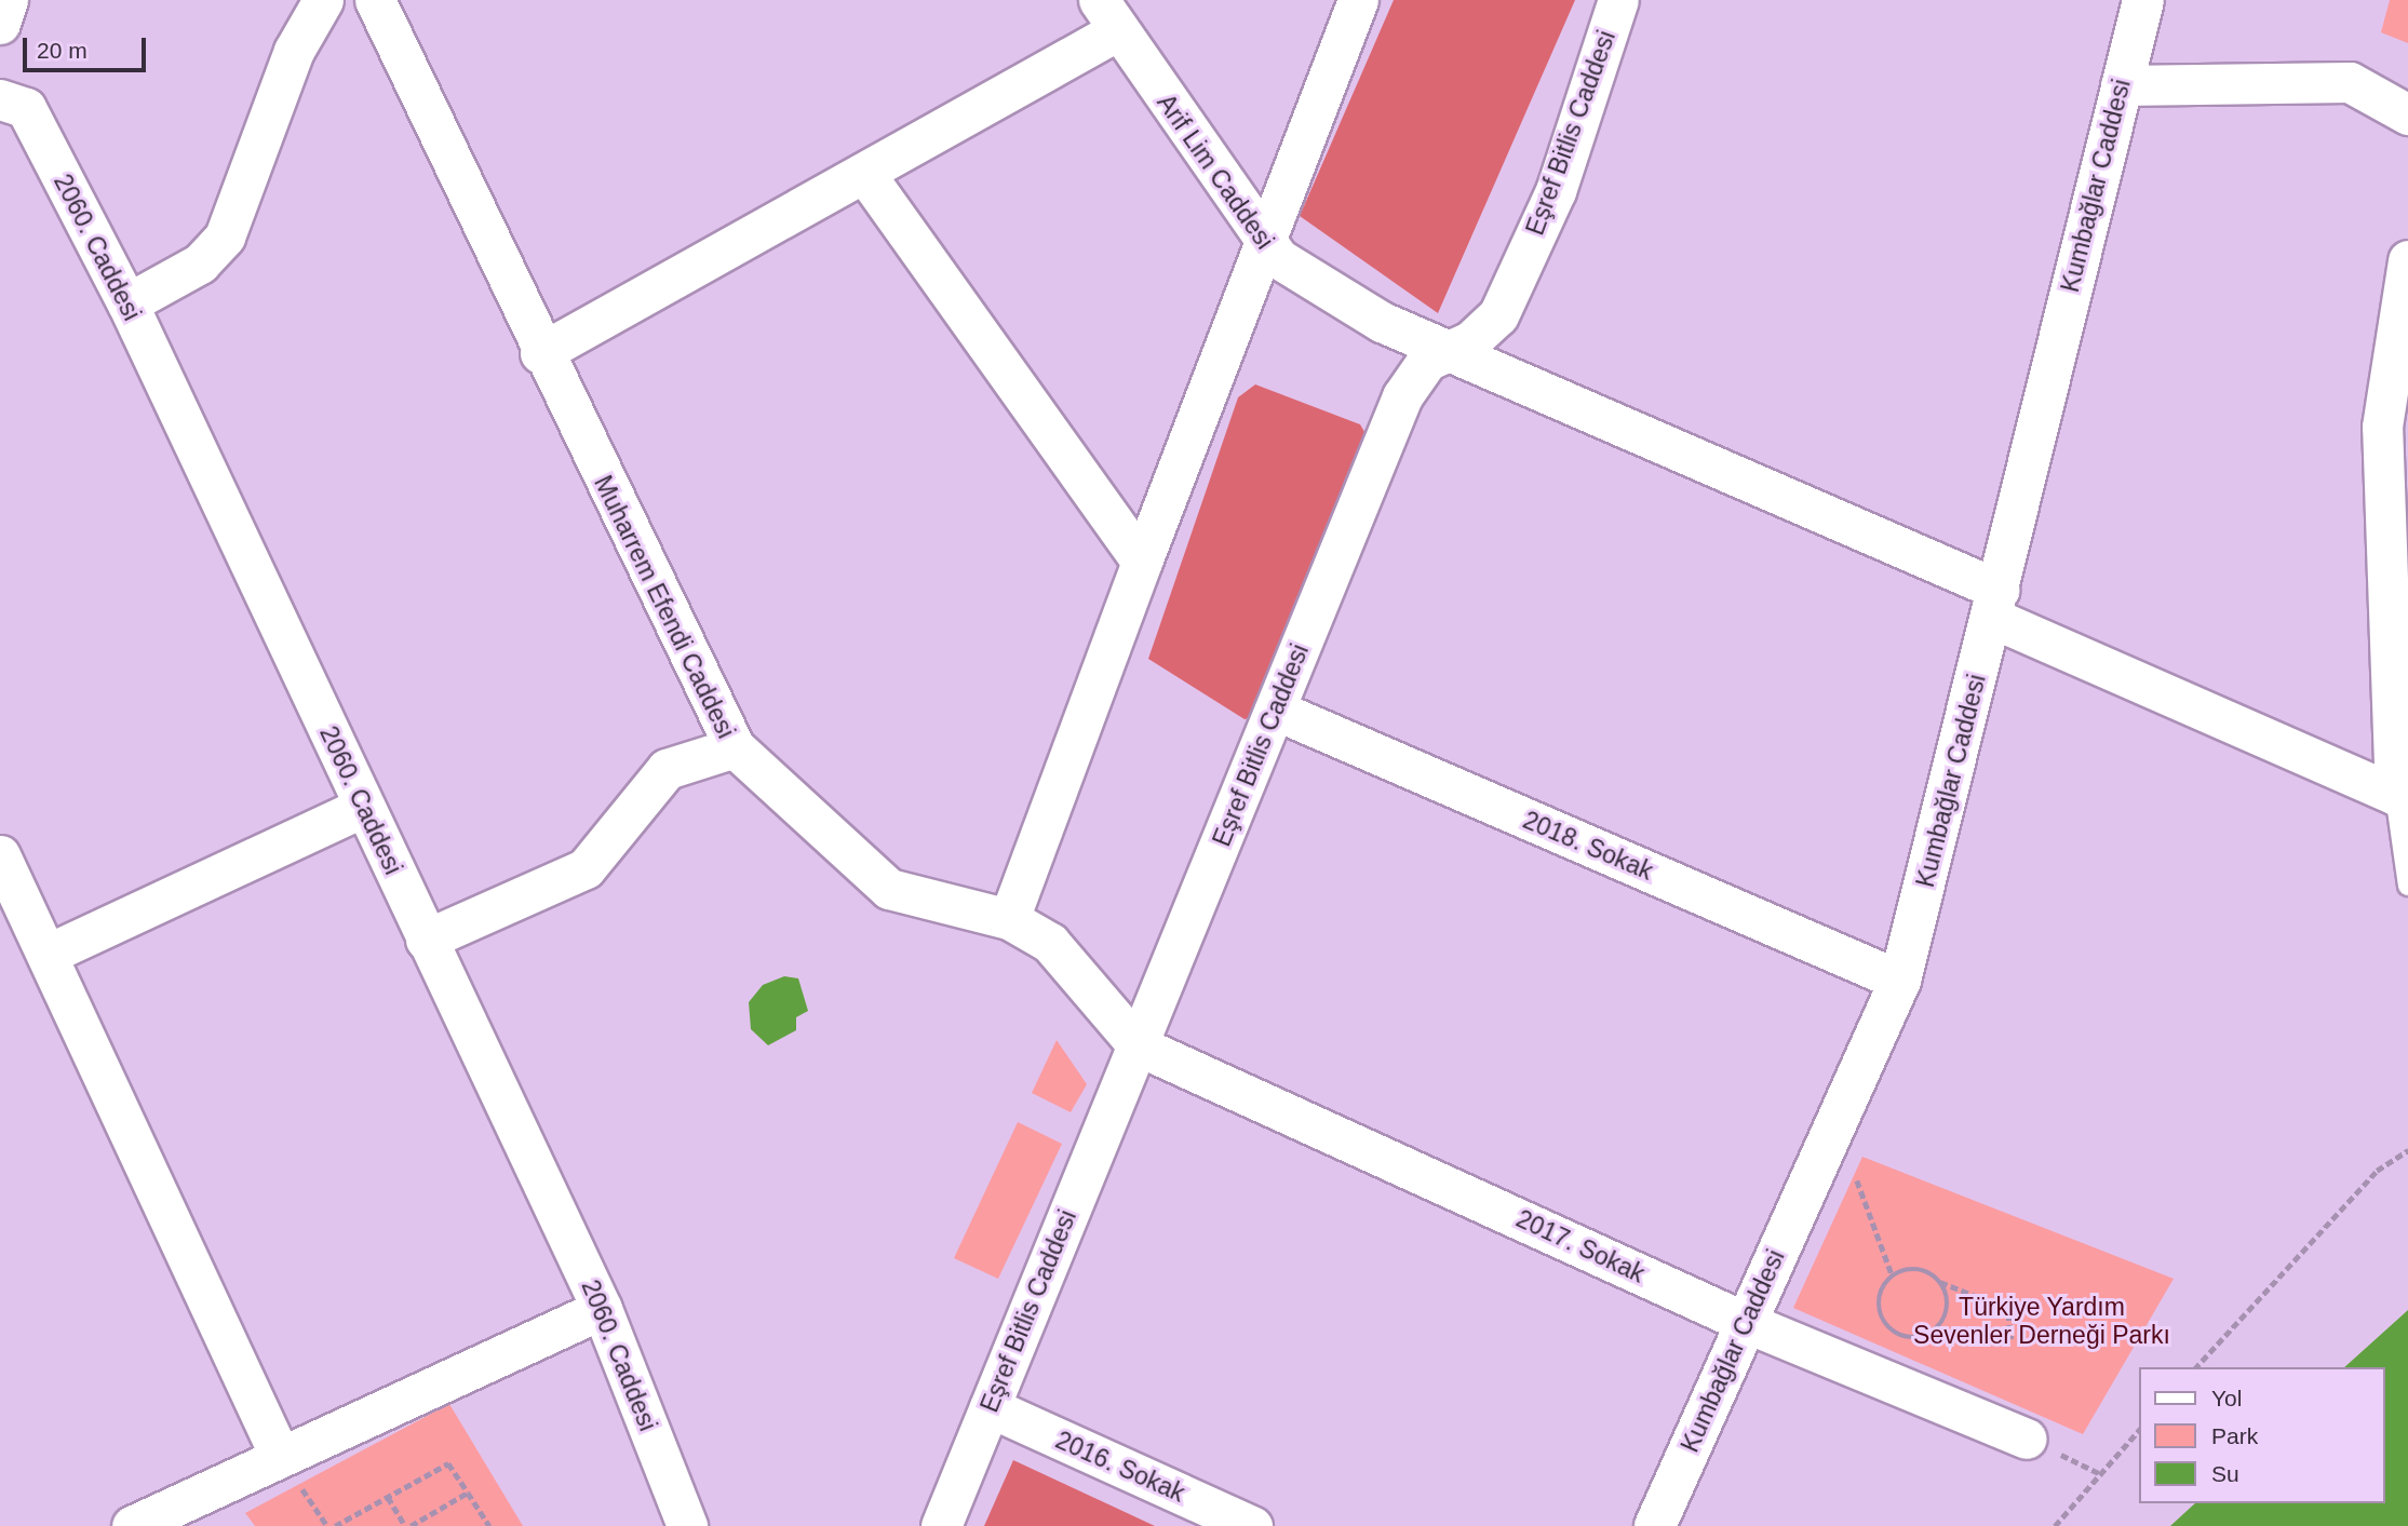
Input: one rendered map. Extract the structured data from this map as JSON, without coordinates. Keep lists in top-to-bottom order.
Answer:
{
  "streets": {
    "main road": ["Kumbağlar Caddesi"],
    "street": [
      "Eşref Bitlis Caddesi",
      "Arif Lim Caddesi",
      "2060. Caddesi",
      "Muharrem Efendi Caddesi",
      "2018. Sokak",
      "2017. Sokak",
      "2016. Sokak"
    ]
  },
  "crossings": [
    ["Eşref Bitlis Caddesi", "Arif Lim Caddesi"],
    ["Eşref Bitlis Caddesi", "Muharrem Efendi Caddesi"],
    ["Eşref Bitlis Caddesi", "2018. Sokak"],
    ["Eşref Bitlis Caddesi", "2017. Sokak"],
    ["Eşref Bitlis Caddesi", "2016. Sokak"],
    ["Arif Lim Caddesi", "Kumbağlar Caddesi"],
    ["Kumbağlar Caddesi", "2018. Sokak"],
    ["Kumbağlar Caddesi", "2017. Sokak"],
    ["Muharrem Efendi Caddesi", "2017. Sokak"]
  ],
  "parks": ["Türkiye Yardım Sevenler Derneği Parkı"],
  "legend": ["Yol", "Park", "Su"],
  "scale_bar": "20 m"
}
